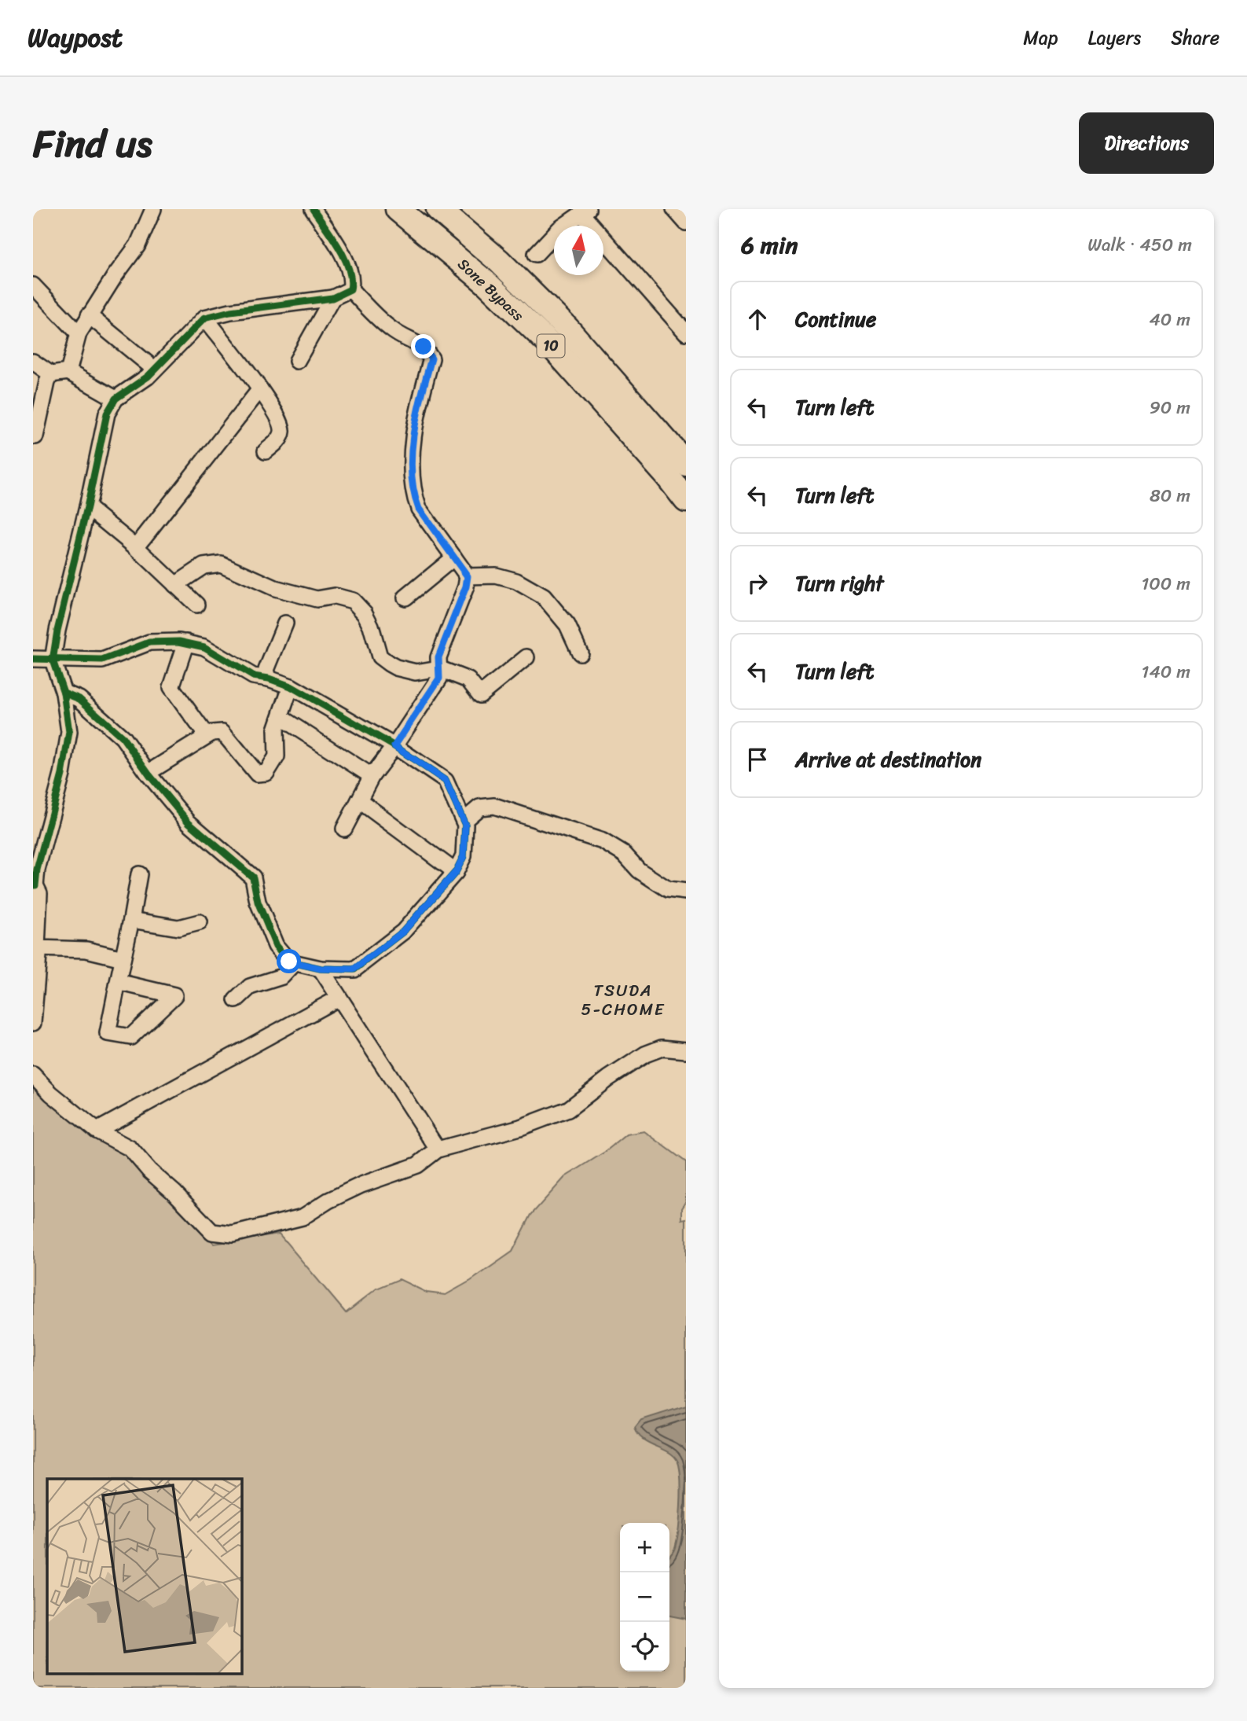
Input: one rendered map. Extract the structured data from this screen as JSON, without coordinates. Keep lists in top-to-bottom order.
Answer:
{
  "streets": {
    "highway": ["Sone Bypass", "10"]
  },
  "districts": ["TSUDA 5-CHOME"],
  "north": "top",
  "page": {
    "header": "Waypost",
    "nav": ["Map", "Layers", "Share"],
    "title": "Find us",
    "buttons": "Directions",
    "heading": ["6 min", "Walk · 450 m"],
    "list": [
      ["Continue", "40 m"],
      ["Turn left", "90 m"],
      ["Turn left", "80 m"],
      ["Turn right", "100 m"],
      ["Turn left", "140 m"],
      "Arrive at destination"
    ],
    "map_buttons": ["+", "−"]
  }
}
